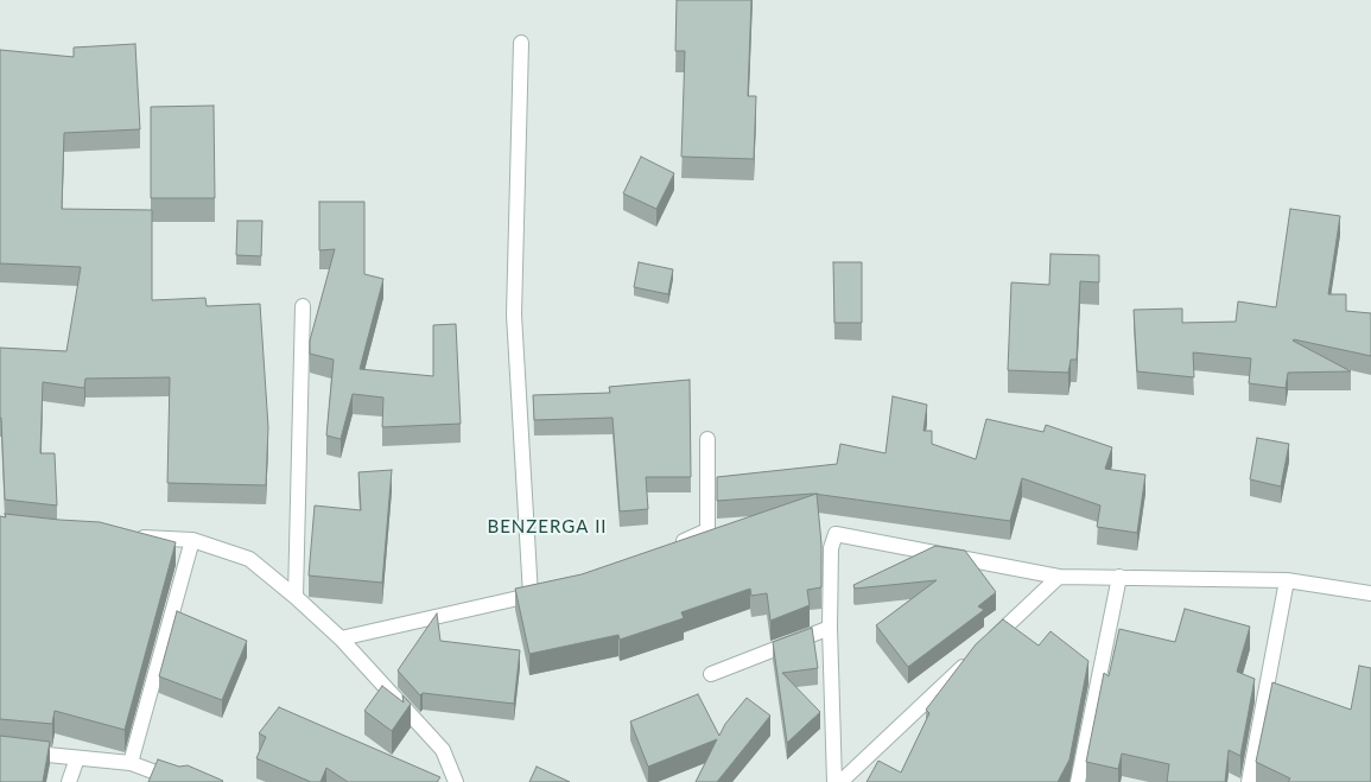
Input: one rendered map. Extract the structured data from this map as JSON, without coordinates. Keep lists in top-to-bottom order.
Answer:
{
  "districts": ["BENZERGA II"]
}
